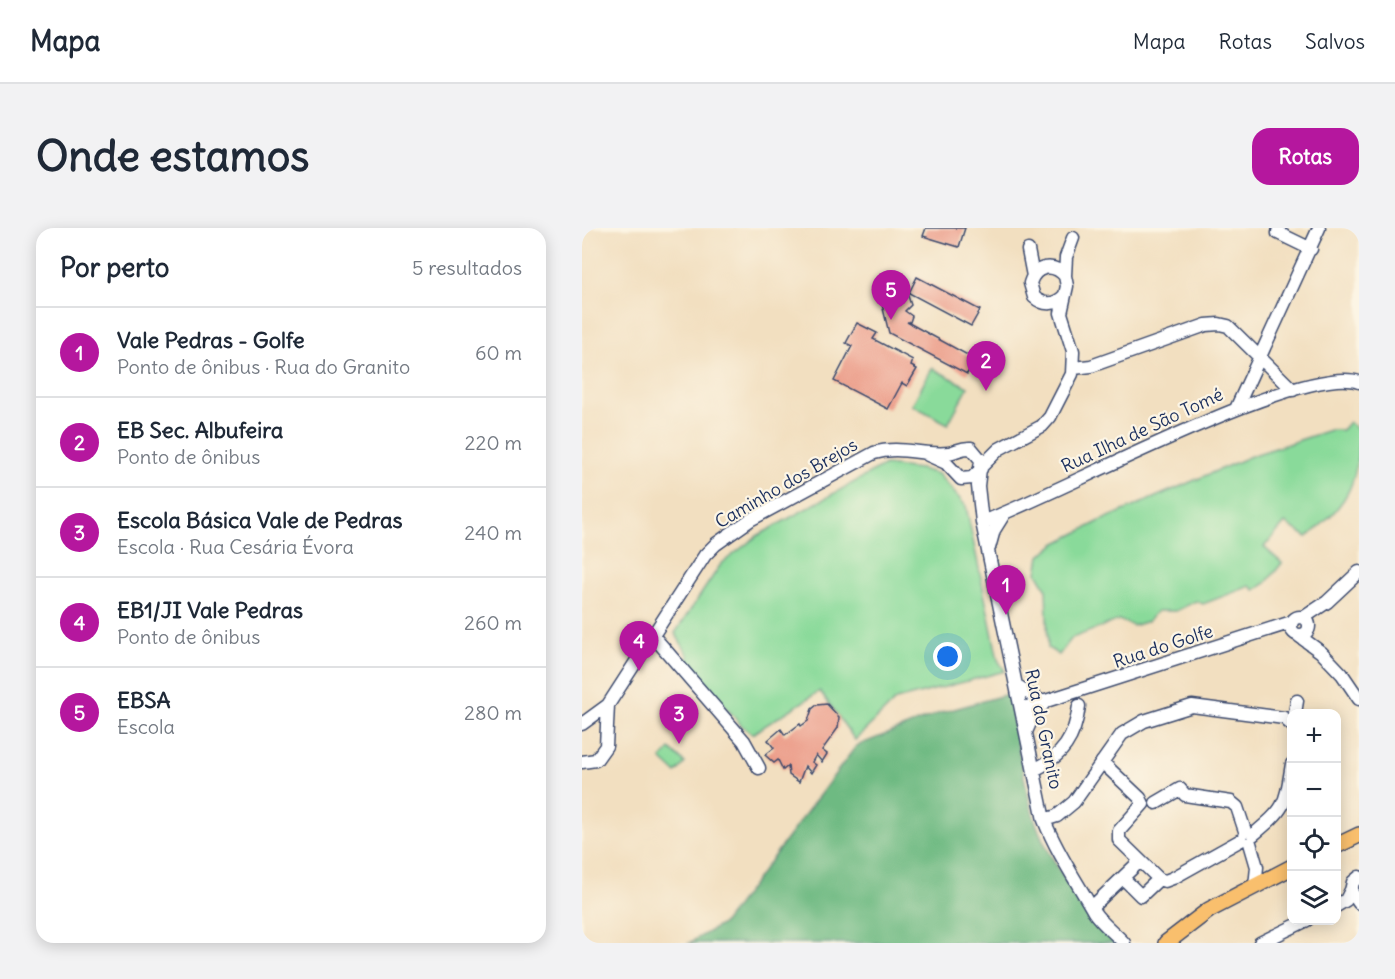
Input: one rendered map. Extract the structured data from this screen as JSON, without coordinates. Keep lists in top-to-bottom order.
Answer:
{
  "streets": {
    "street": [
      "Rua Ilha de São Tomé",
      "Caminho dos Brejos",
      "Rua do Golfe",
      "Rua do Granito"
    ]
  },
  "crossings": [
    ["Rua Ilha de São Tomé", "Rua do Granito"],
    ["Caminho dos Brejos", "Rua do Granito"],
    ["Rua do Golfe", "Rua do Granito"]
  ],
  "page": {
    "header": "Mapa",
    "nav": ["Mapa", "Rotas", "Salvos"],
    "buttons": "Rotas",
    "title": "Onde estamos",
    "heading": ["Por perto", "5 resultados"],
    "pins": [
      "5",
      "2",
      "1",
      "4",
      "3"
    ],
    "list": [
      {
        "mark": "1",
        "name": "Vale Pedras - Golfe",
        "note": "Ponto de ônibus · Rua do Granito",
        "value": "60 m"
      },
      {
        "mark": "2",
        "name": "EB Sec. Albufeira",
        "note": "Ponto de ônibus",
        "value": "220 m"
      },
      {
        "mark": "3",
        "name": "Escola Básica Vale de Pedras",
        "note": "Escola · Rua Cesária Évora",
        "value": "240 m"
      },
      {
        "mark": "4",
        "name": "EB1/JI Vale Pedras",
        "note": "Ponto de ônibus",
        "value": "260 m"
      },
      {
        "mark": "5",
        "name": "EBSA",
        "note": "Escola",
        "value": "280 m"
      }
    ],
    "map_buttons": ["+", "−"]
  }
}
